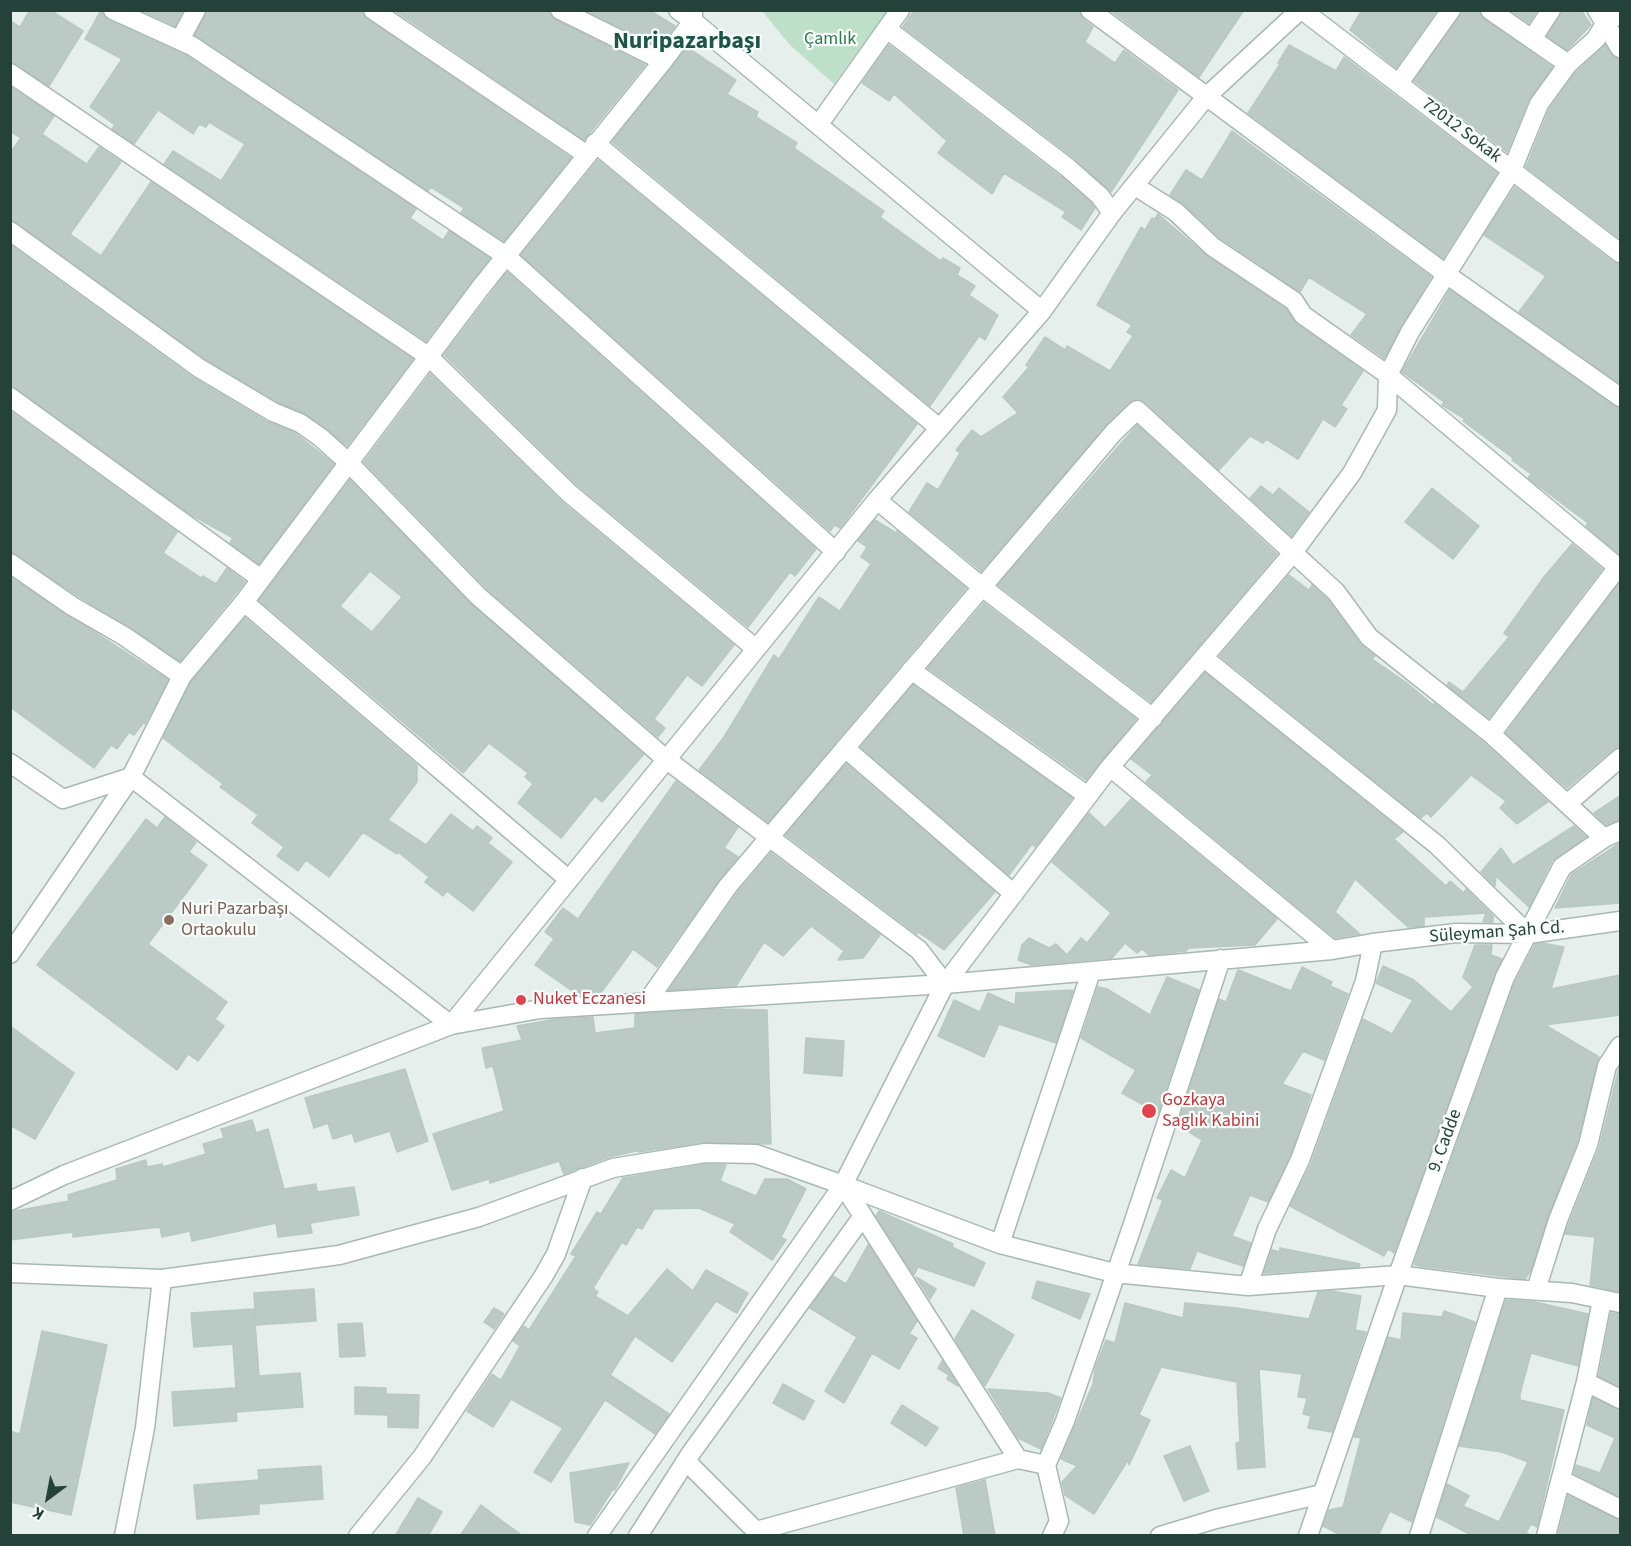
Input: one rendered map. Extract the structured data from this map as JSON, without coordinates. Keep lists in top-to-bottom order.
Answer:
{
  "streets": {
    "street": ["72012 Sokak", "Süleyman Şah Cd.", "9. Cadde"]
  },
  "crossings": [
    ["Süleyman Şah Cd.", "9. Cadde"]
  ],
  "districts": ["Nuripazarbaşı"],
  "parks": ["Çamlık"],
  "places": ["Nuri Pazarbaşı Ortaokulu", "Nuket Eczanesi", "Gozkaya Saglık Kabini"],
  "north": "bottom left"
}
